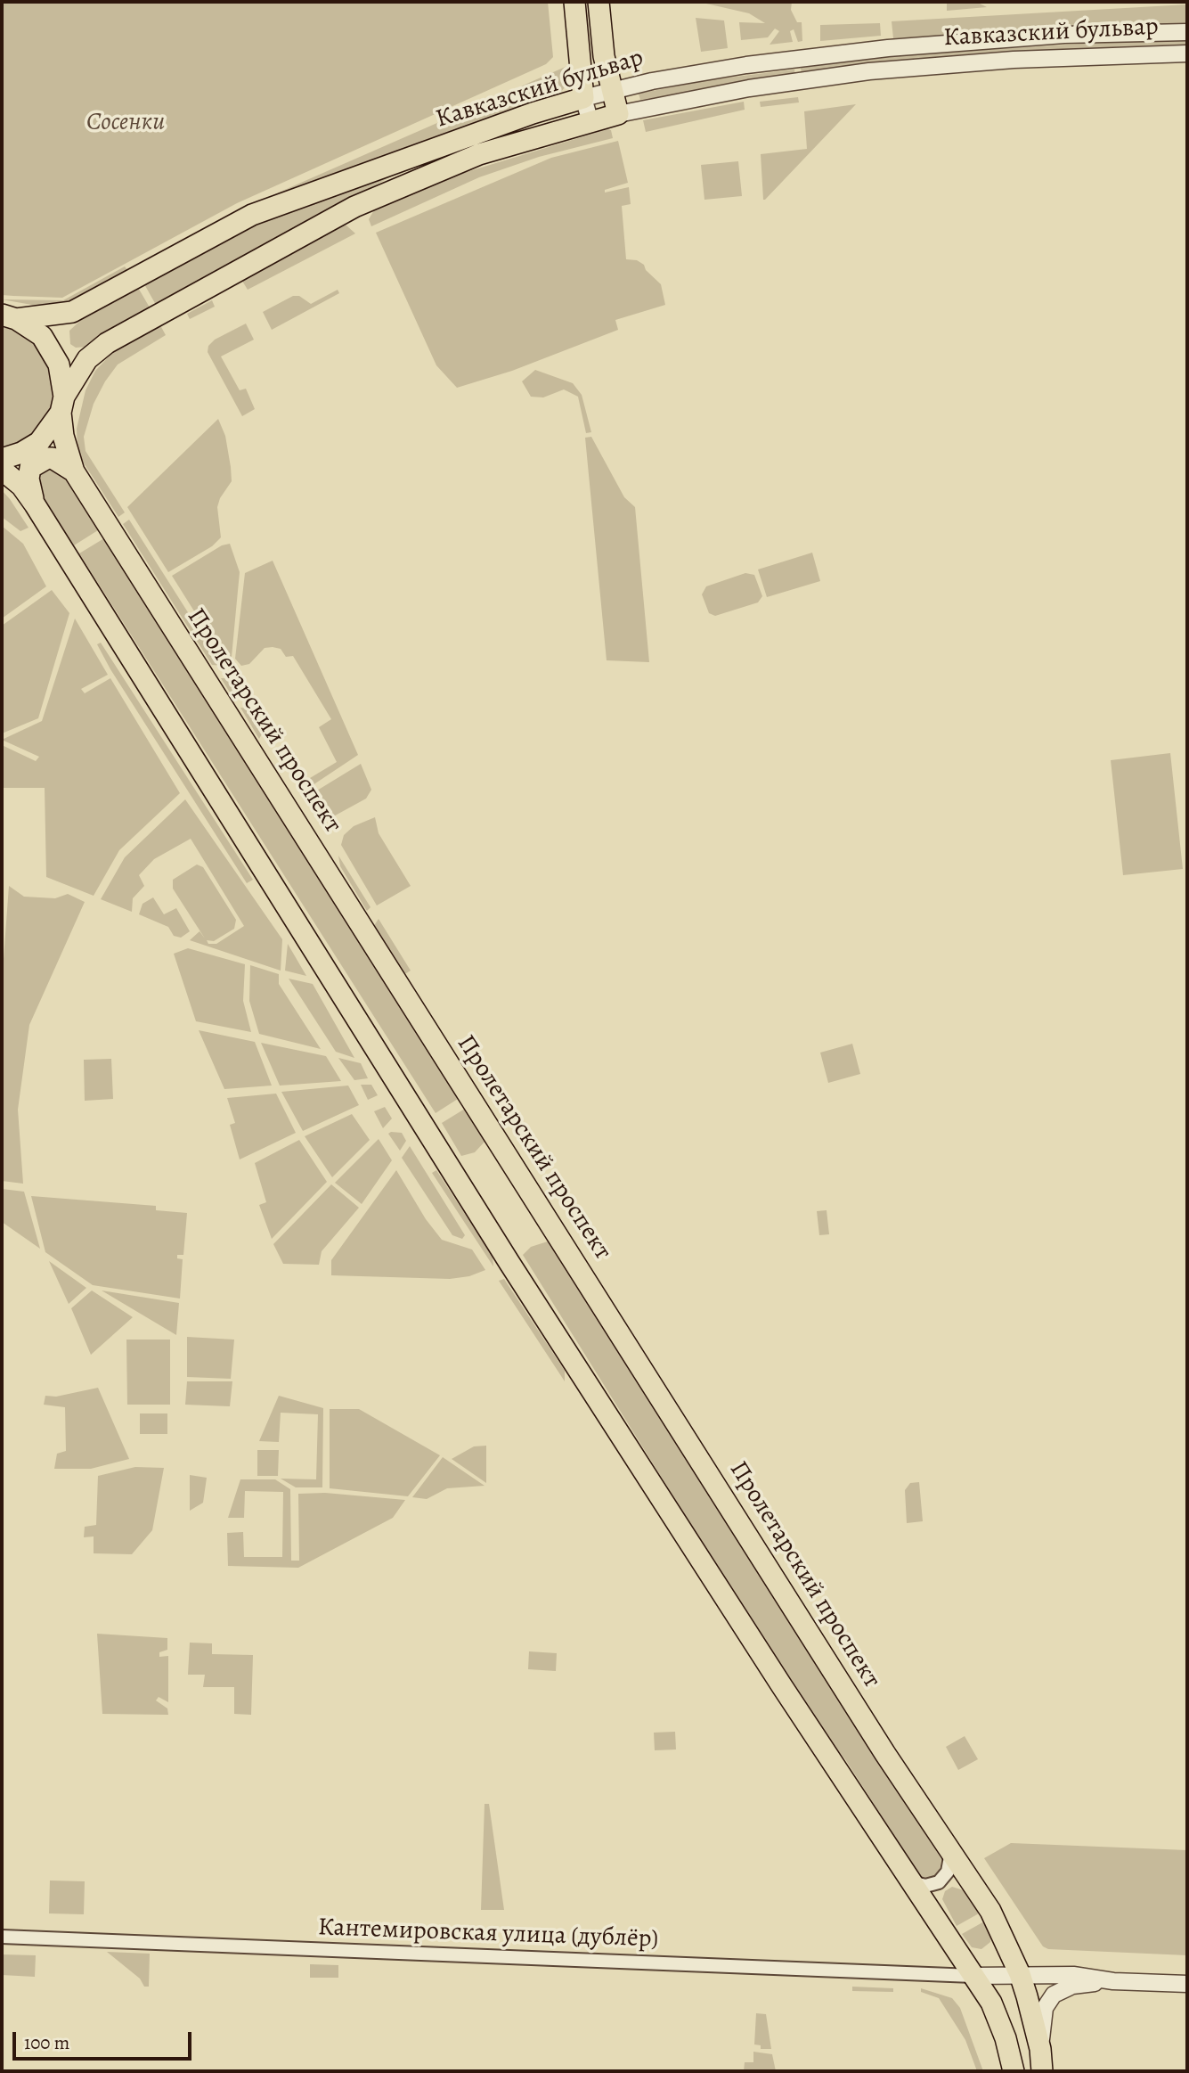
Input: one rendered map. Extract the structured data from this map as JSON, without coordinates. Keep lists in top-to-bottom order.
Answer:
{
  "streets": {
    "main road": ["Кавказский бульвар", "Пролетарский проспект"],
    "street": ["Кантемировская улица (дублёр)"]
  },
  "crossings": [
    ["Кавказский бульвар", "Пролетарский проспект"]
  ],
  "parks": ["Сосенки"],
  "scale_bar": "100 m"
}
